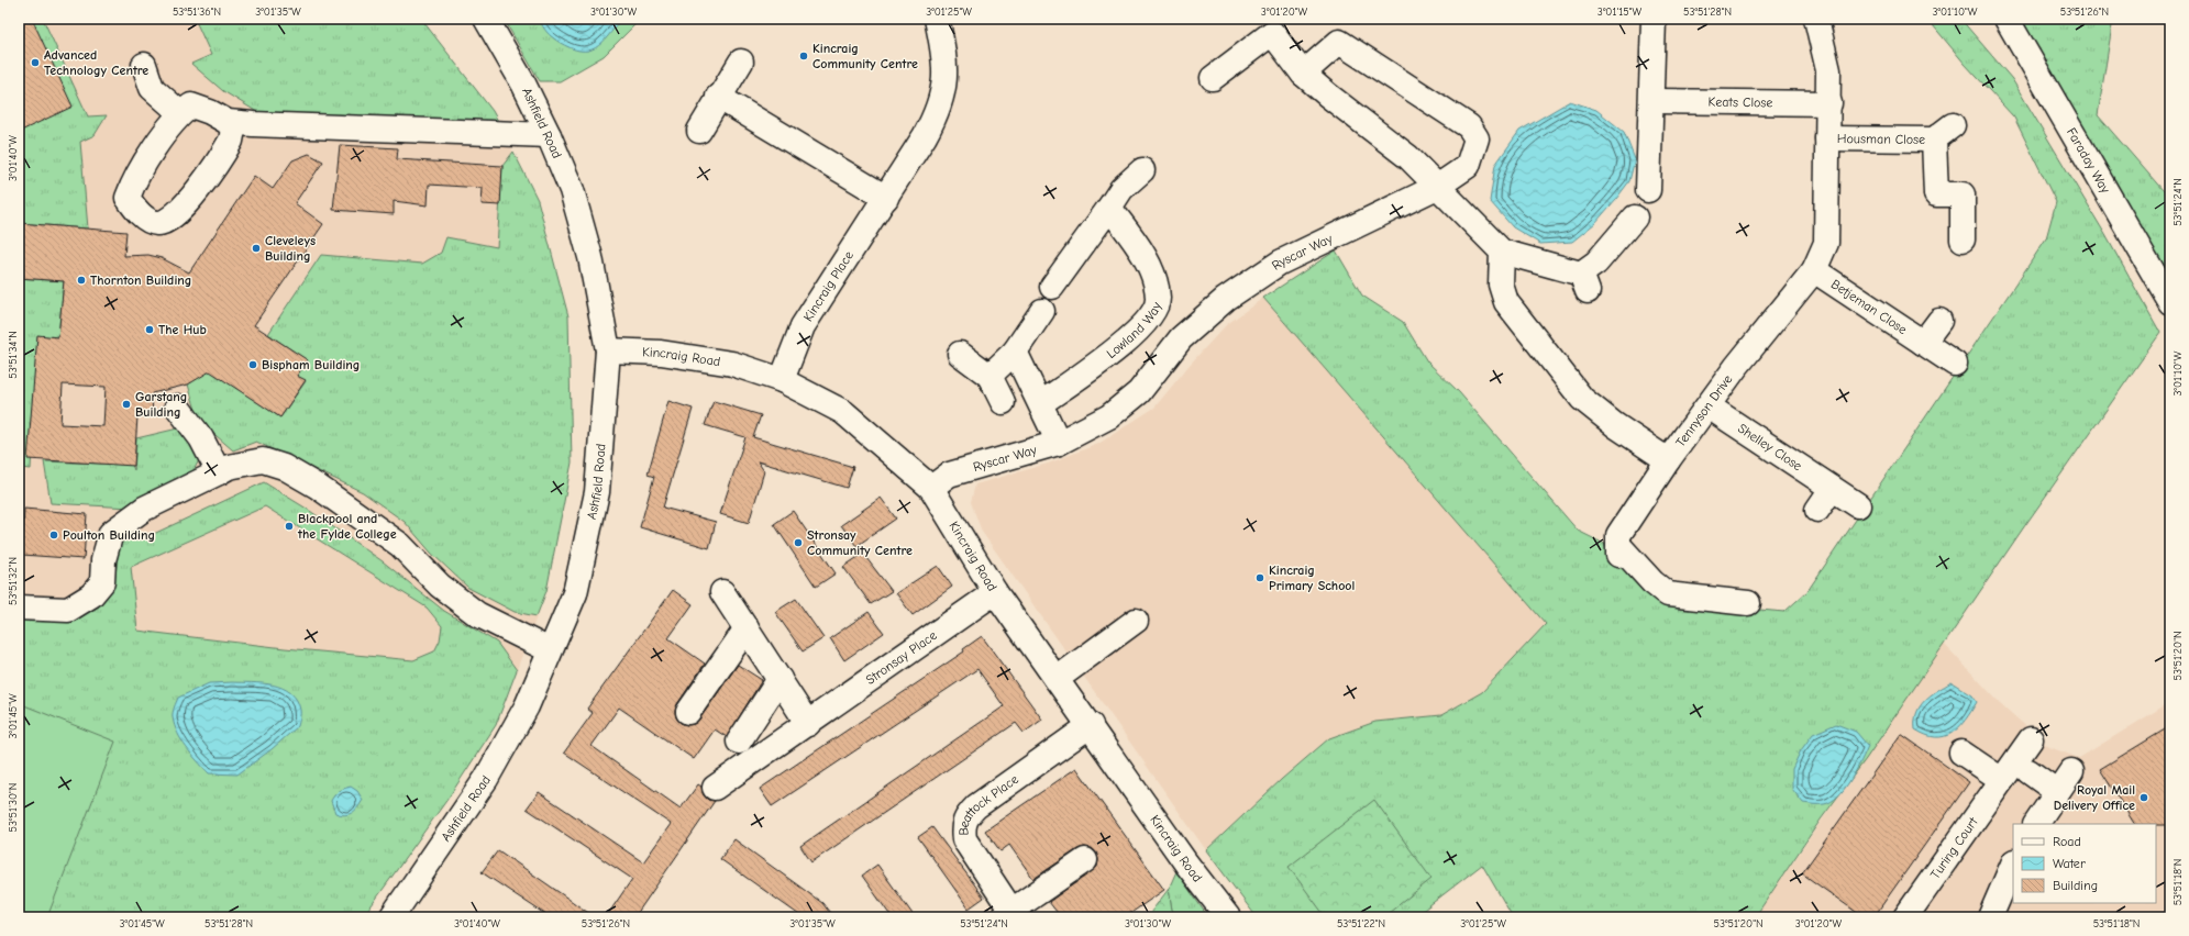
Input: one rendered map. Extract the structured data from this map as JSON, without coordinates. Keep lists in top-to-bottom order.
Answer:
{
  "streets": {
    "street": [
      "Keats Close",
      "Ashfield Road",
      "Housman Close",
      "Faraday Way",
      "Ryscar Way",
      "Kincraig Place",
      "Betjeman Close",
      "Lowland Way",
      "Kincraig Road",
      "Tennyson Drive",
      "Shelley Close",
      "Stronsay Place",
      "Beattock Place",
      "Turing Court"
    ]
  },
  "crossings": [
    ["Keats Close", "Tennyson Drive"],
    ["Ashfield Road", "Kincraig Road"],
    ["Housman Close", "Tennyson Drive"],
    ["Ryscar Way", "Kincraig Road"],
    ["Kincraig Place", "Kincraig Road"],
    ["Betjeman Close", "Tennyson Drive"],
    ["Kincraig Road", "Stronsay Place"],
    ["Kincraig Road", "Beattock Place"],
    ["Tennyson Drive", "Shelley Close"]
  ],
  "places": [
    "Kincraig Community Centre",
    "Advanced Technology Centre",
    "Cleveleys Building",
    "Thornton Building",
    "The Hub",
    "Bispham Building",
    "Garstang Building",
    "Blackpool and the Fylde College",
    "Poulton Building",
    "Stronsay Community Centre",
    "Kincraig Primary School",
    "Royal Mail Delivery Office"
  ],
  "legend": ["Road", "Water", "Building"],
  "coordinates": [
    "53°51'36\"N",
    "3°01'35\"W",
    "3°01'30\"W",
    "3°01'25\"W",
    "3°01'20\"W",
    "3°01'15\"W",
    "53°51'28\"N",
    "3°01'10\"W",
    "53°51'26\"N",
    "3°01'40\"W",
    "53°51'24\"N",
    "53°51'34\"N",
    "53°51'32\"N",
    "53°51'20\"N",
    "3°01'45\"W",
    "53°51'30\"N",
    "53°51'18\"N",
    "53°51'22\"N"
  ]
}
